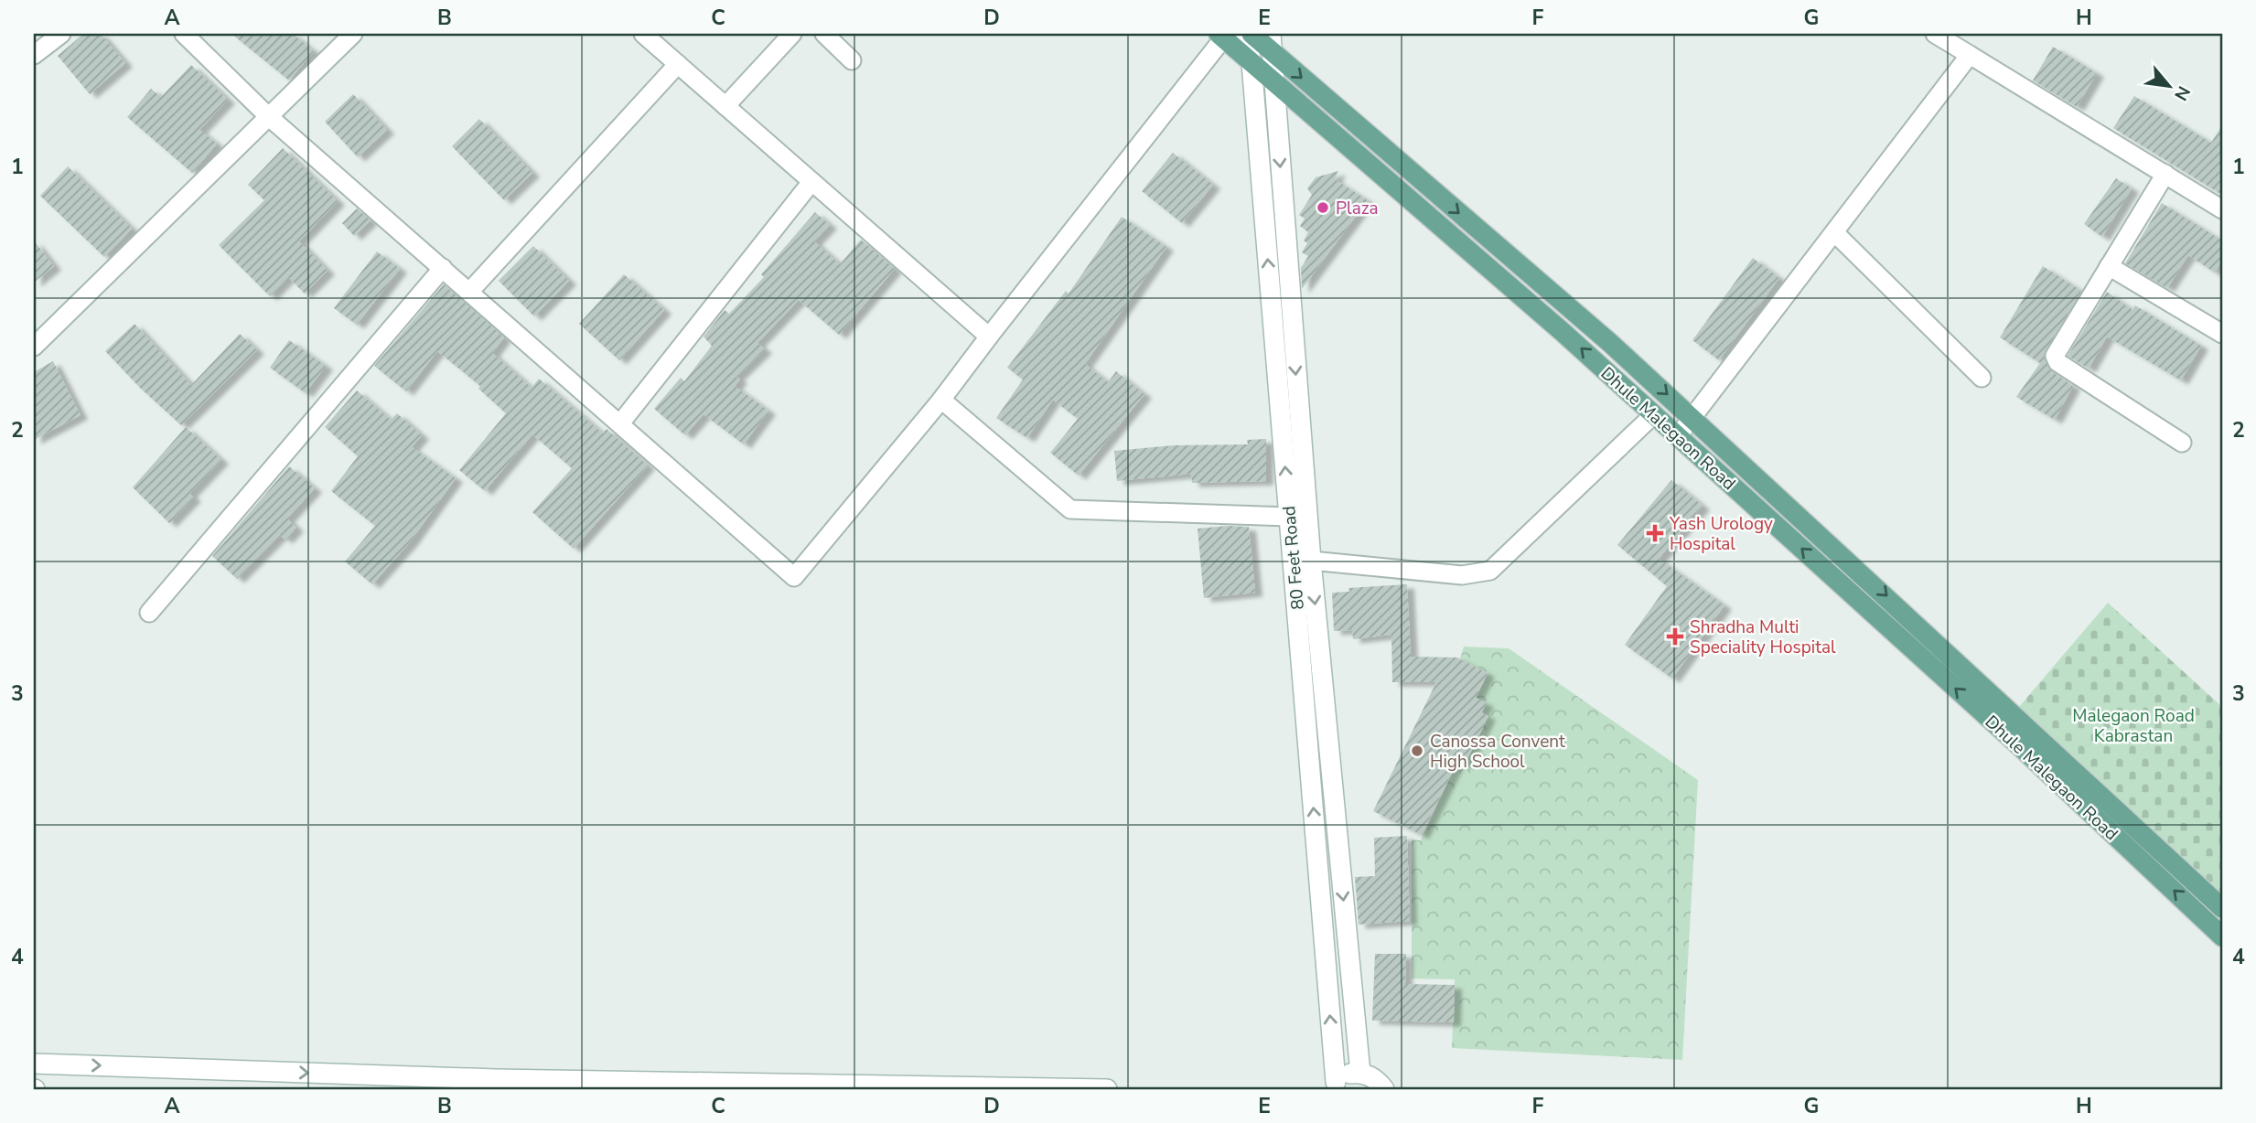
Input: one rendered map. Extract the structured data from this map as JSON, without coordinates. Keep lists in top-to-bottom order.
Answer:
{
  "streets": {
    "main road": ["Dhule Malegaon Road", "80 Feet Road"]
  },
  "crossings": [
    ["Dhule Malegaon Road", "80 Feet Road"]
  ],
  "parks": ["Malegaon Road Kabrastan"],
  "places": {
    "other": ["Plaza", "Canossa Convent High School"],
    "health": ["Yash Urology Hospital", "Shradha Multi Speciality Hospital"]
  },
  "north": "bottom right",
  "grid": {
    "columns": [
      "A",
      "B",
      "C",
      "D",
      "E",
      "F",
      "G",
      "H"
    ],
    "rows": [
      "1",
      "2",
      "3",
      "4"
    ]
  }
}
